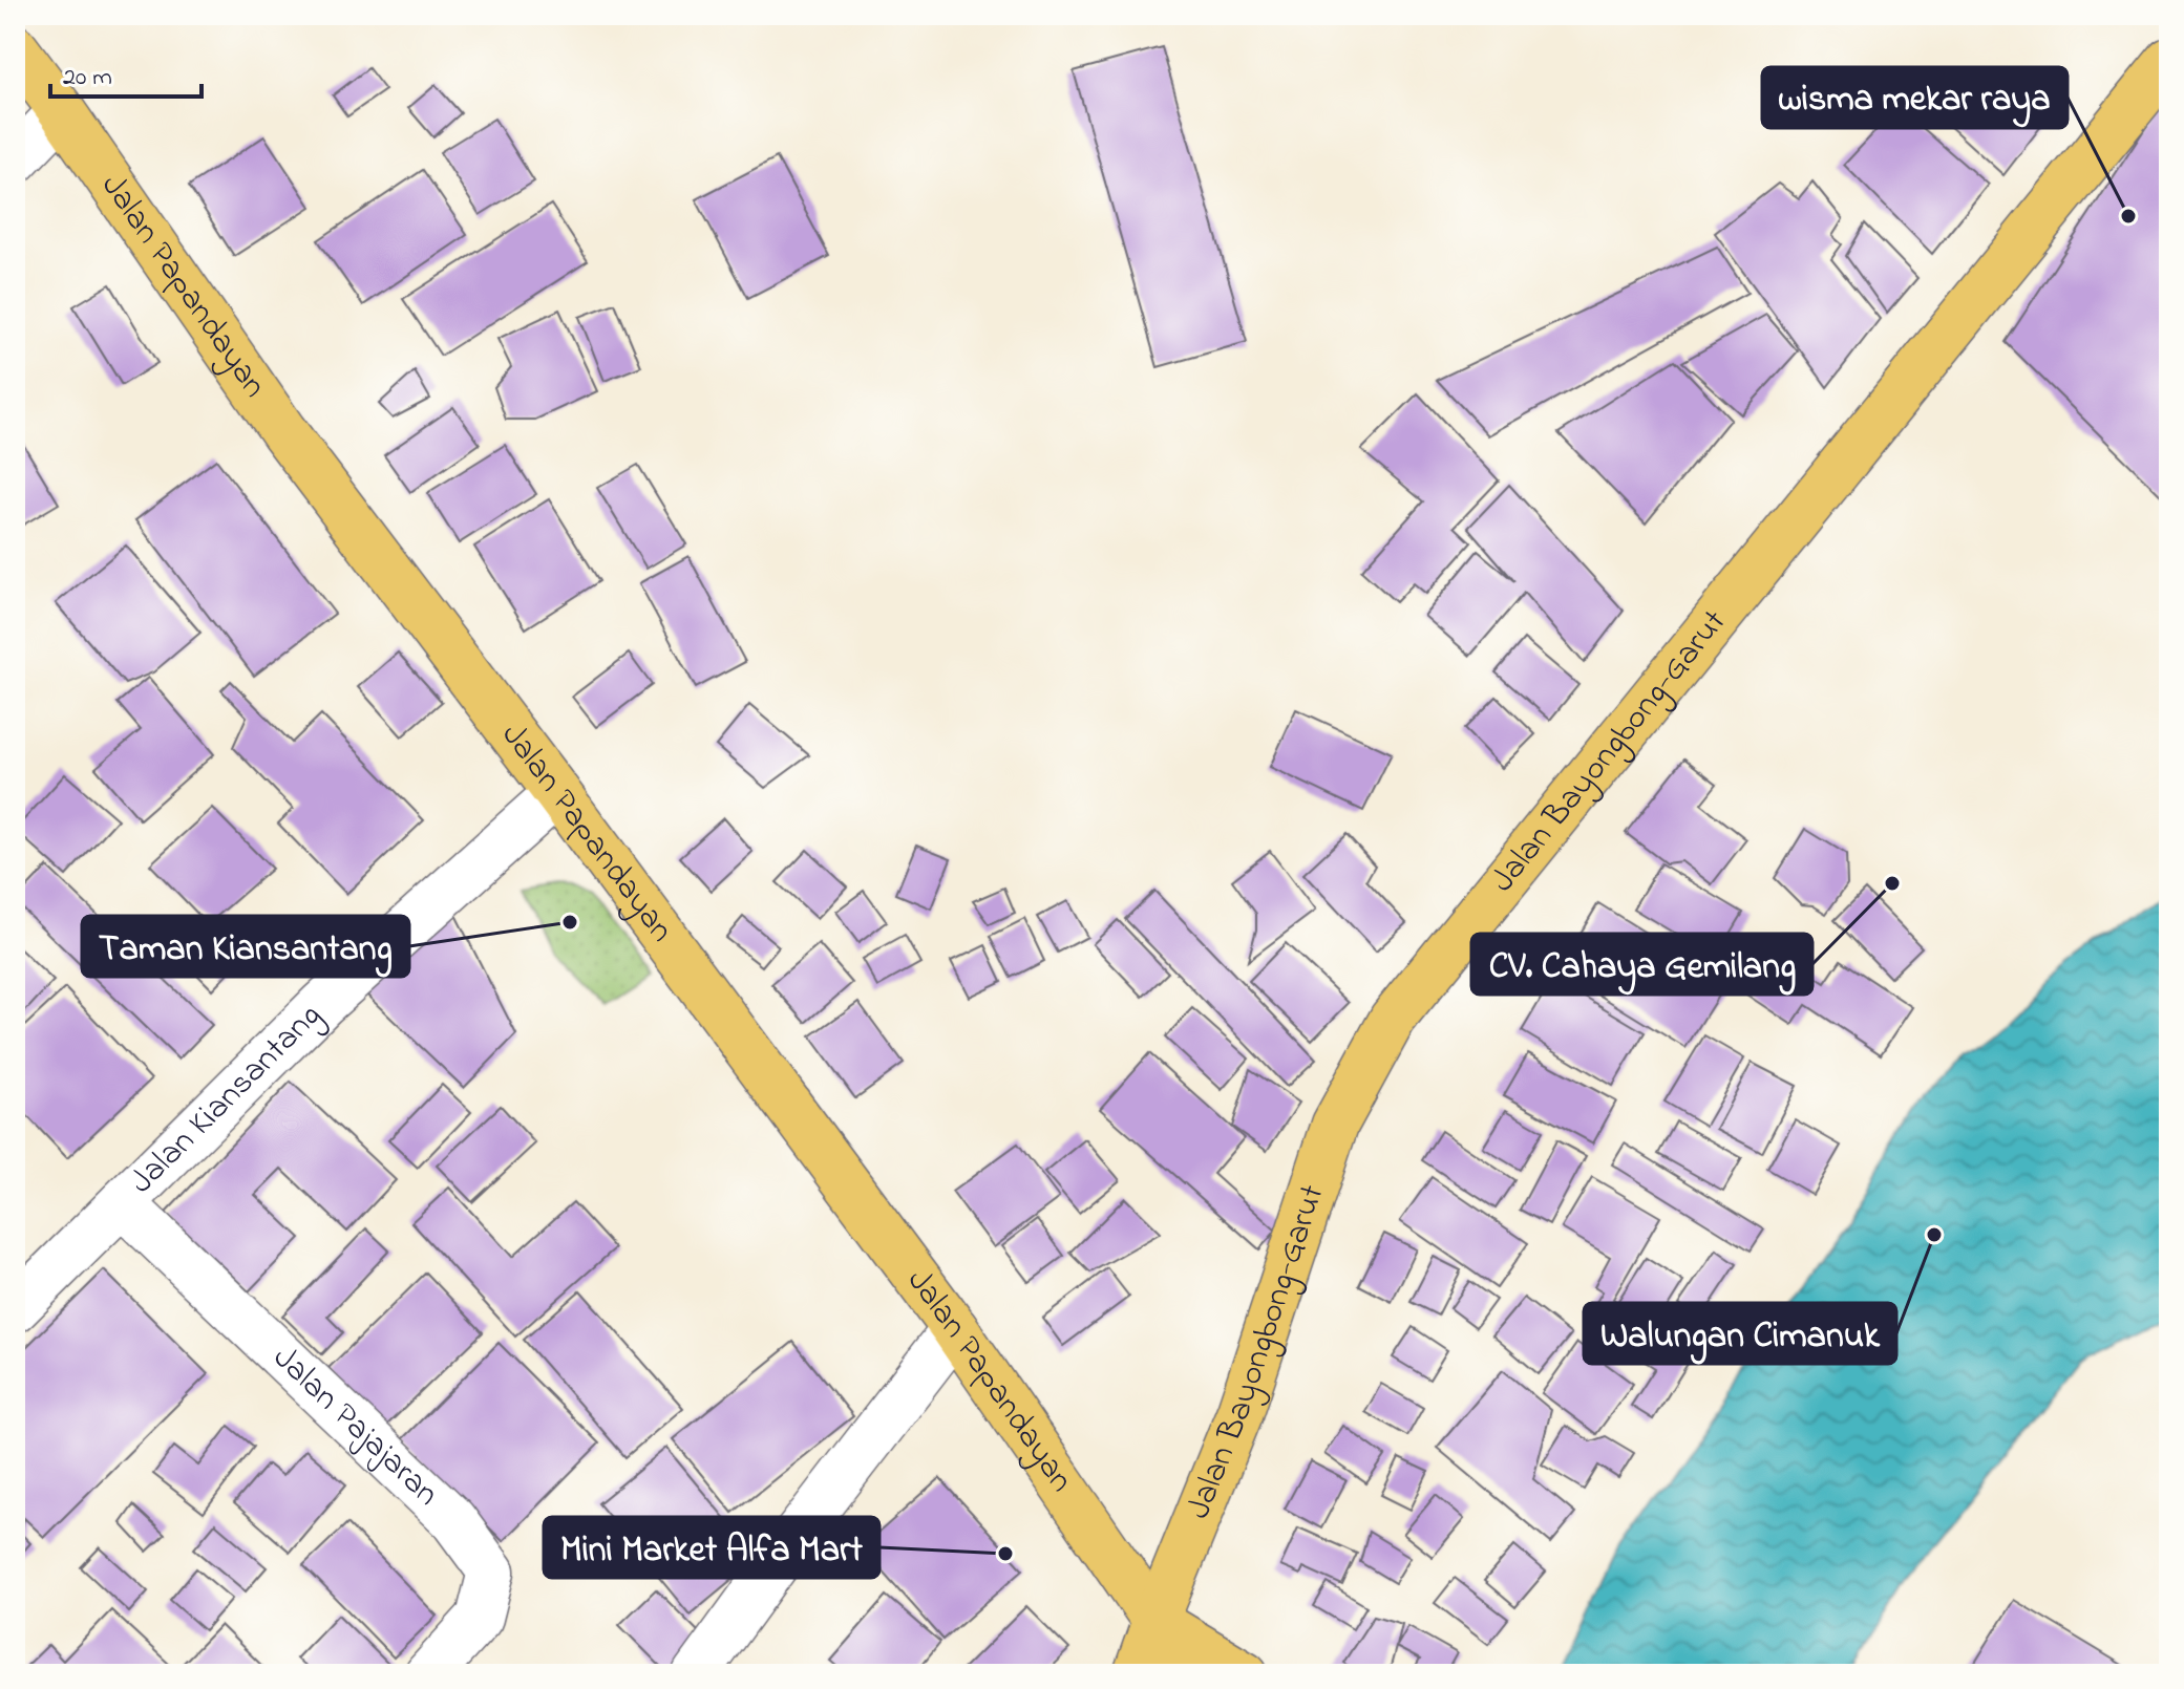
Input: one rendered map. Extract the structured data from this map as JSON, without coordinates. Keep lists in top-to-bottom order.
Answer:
{
  "streets": {
    "main road": ["Jalan Papandayan", "Jalan Bayongbong-Garut"],
    "street": ["Jalan Kiansantang", "Jalan Pajajaran"]
  },
  "crossings": [
    ["Jalan Papandayan", "Jalan Bayongbong-Garut"],
    ["Jalan Papandayan", "Jalan Kiansantang"],
    ["Jalan Kiansantang", "Jalan Pajajaran"]
  ],
  "places": [
    "wisma mekar raya",
    "CV. Cahaya Gemilang",
    "Taman Kiansantang",
    "Walungan Cimanuk",
    "Mini Market Alfa Mart"
  ],
  "scale_bar": "20 m"
}
